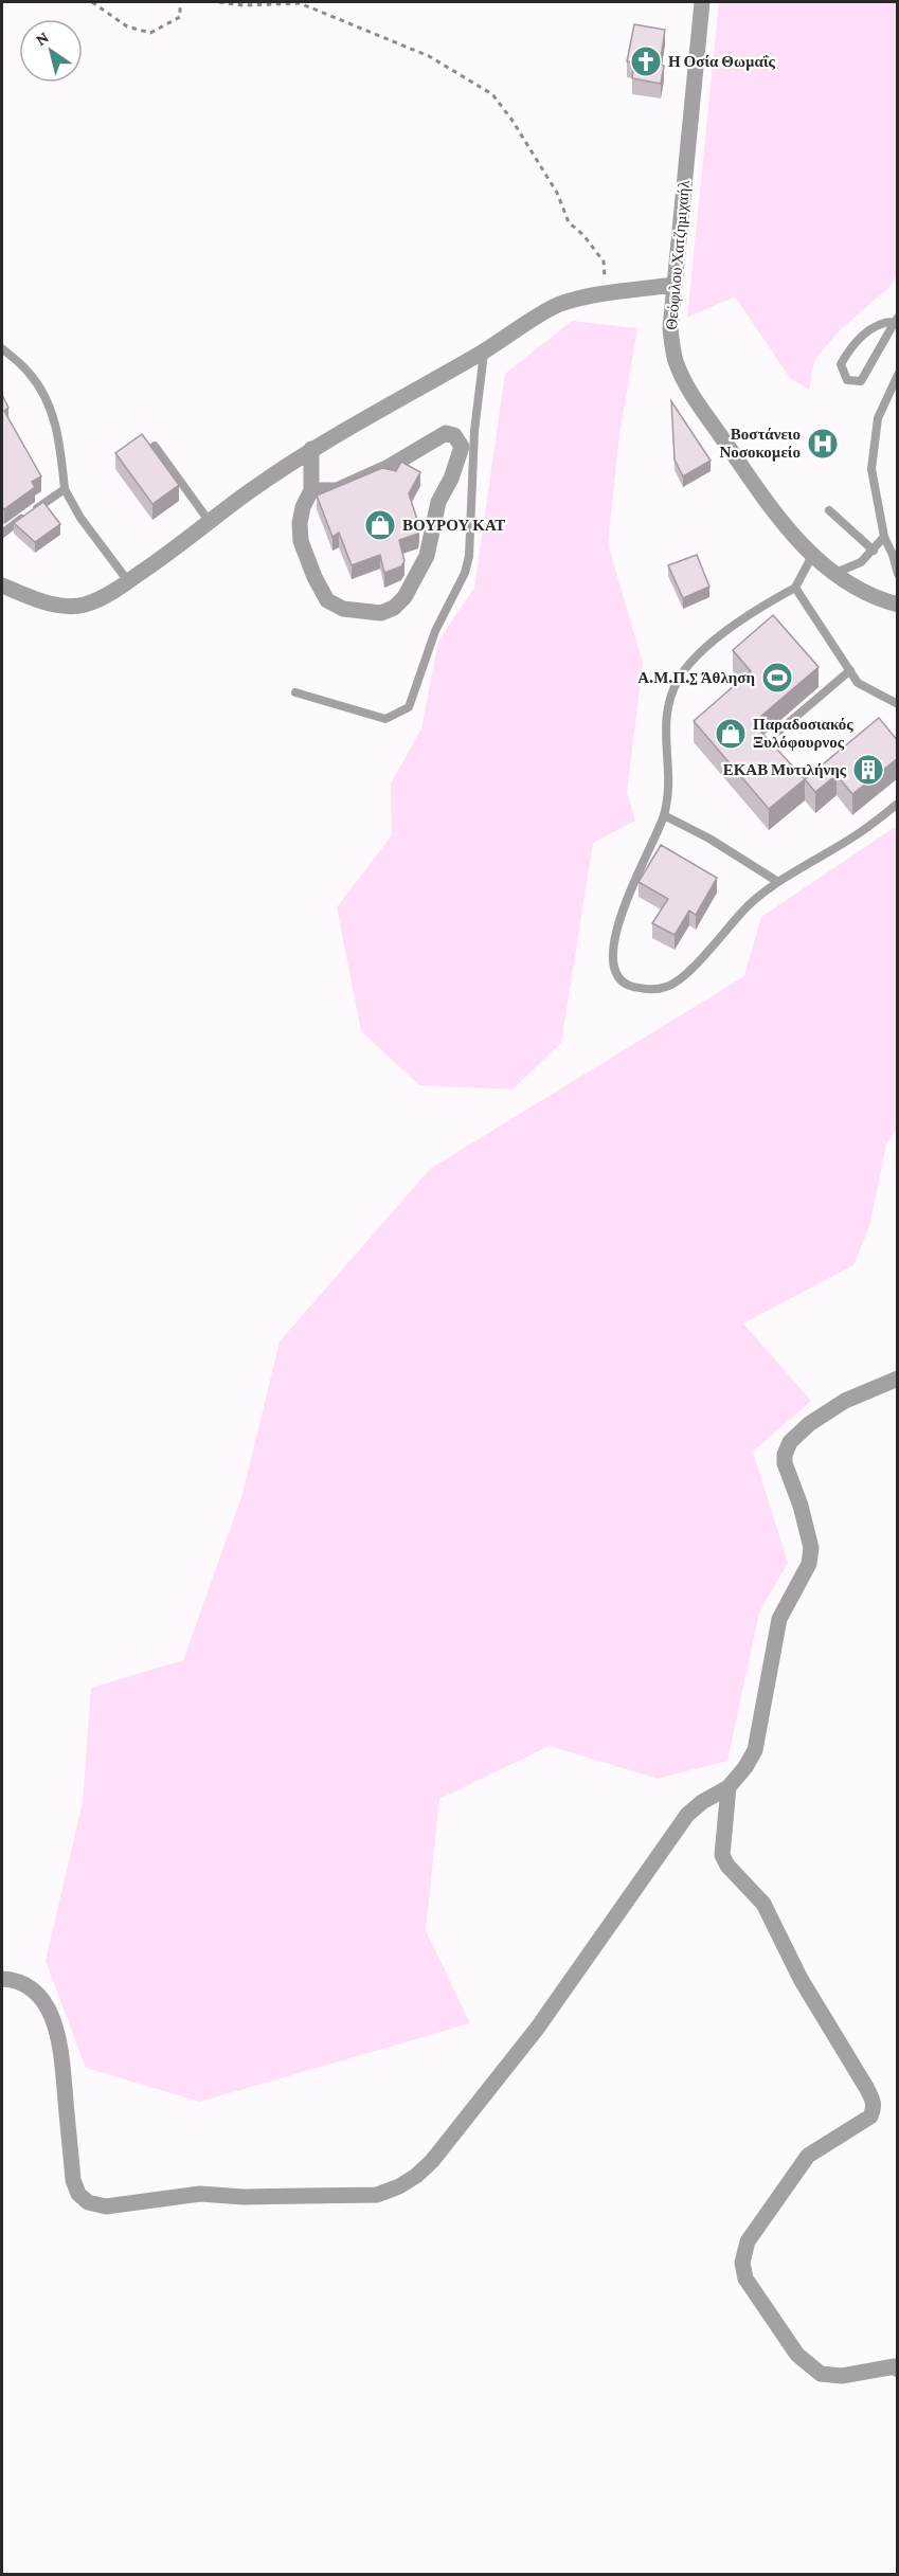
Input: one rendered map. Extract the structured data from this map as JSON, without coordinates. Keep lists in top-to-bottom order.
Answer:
{
  "streets": {
    "street": ["Θεόφιλου Χατζημιχαήλ"]
  },
  "places": {
    "church": ["Η Οσία Θωμαΐς"],
    "hospital": ["Βοστάνειο Νοσοκομείο"],
    "shop": ["ΒΟΥΡΟΥ ΚΑΤ", "Παραδοσιακός Ξυλόφουρνος"],
    "sports": ["Α.Μ.Π.Σ Άθληση"],
    "building": ["ΕΚΑΒ Μυτιλήνης"]
  },
  "north": "top left"
}
